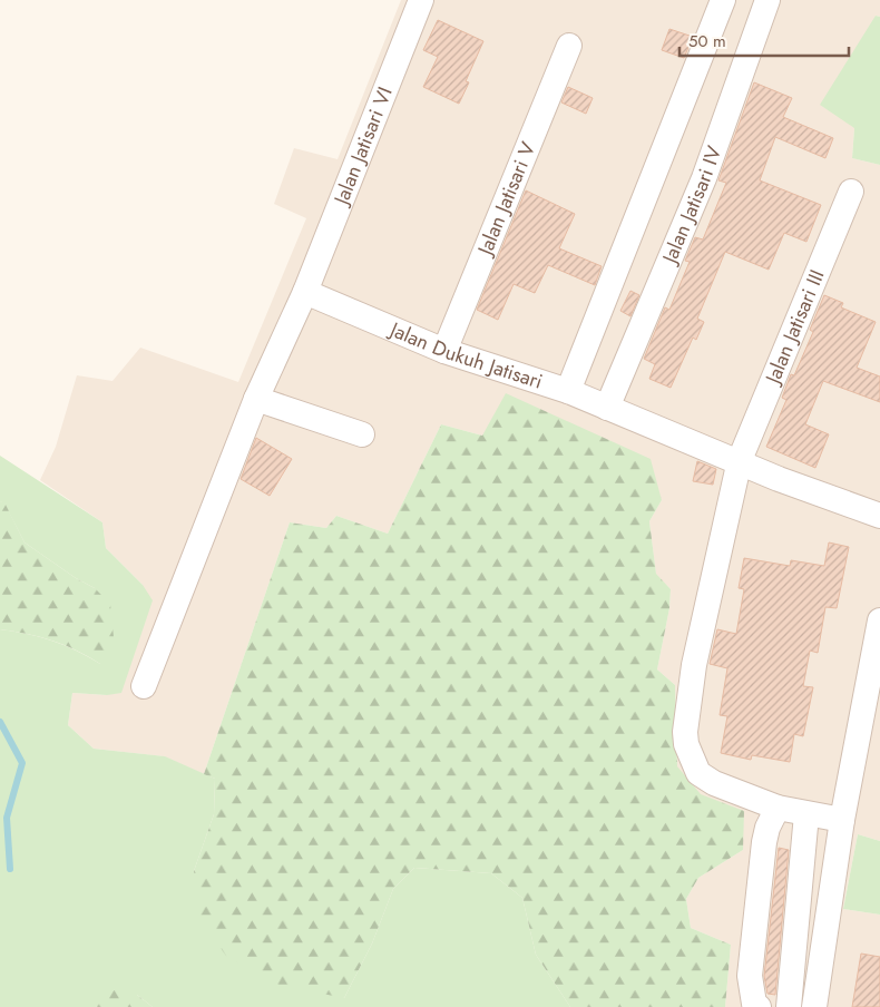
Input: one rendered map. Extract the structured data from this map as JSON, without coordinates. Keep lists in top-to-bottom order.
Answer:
{
  "streets": {
    "street": [
      "Jalan Jatisari VI",
      "Jalan Jatisari V",
      "Jalan Jatisari IV",
      "Jalan Jatisari III",
      "Jalan Dukuh Jatisari"
    ]
  },
  "crossings": [
    ["Jalan Jatisari VI", "Jalan Dukuh Jatisari"],
    ["Jalan Jatisari V", "Jalan Dukuh Jatisari"],
    ["Jalan Jatisari IV", "Jalan Dukuh Jatisari"],
    ["Jalan Jatisari III", "Jalan Dukuh Jatisari"]
  ],
  "scale_bar": "50 m"
}
